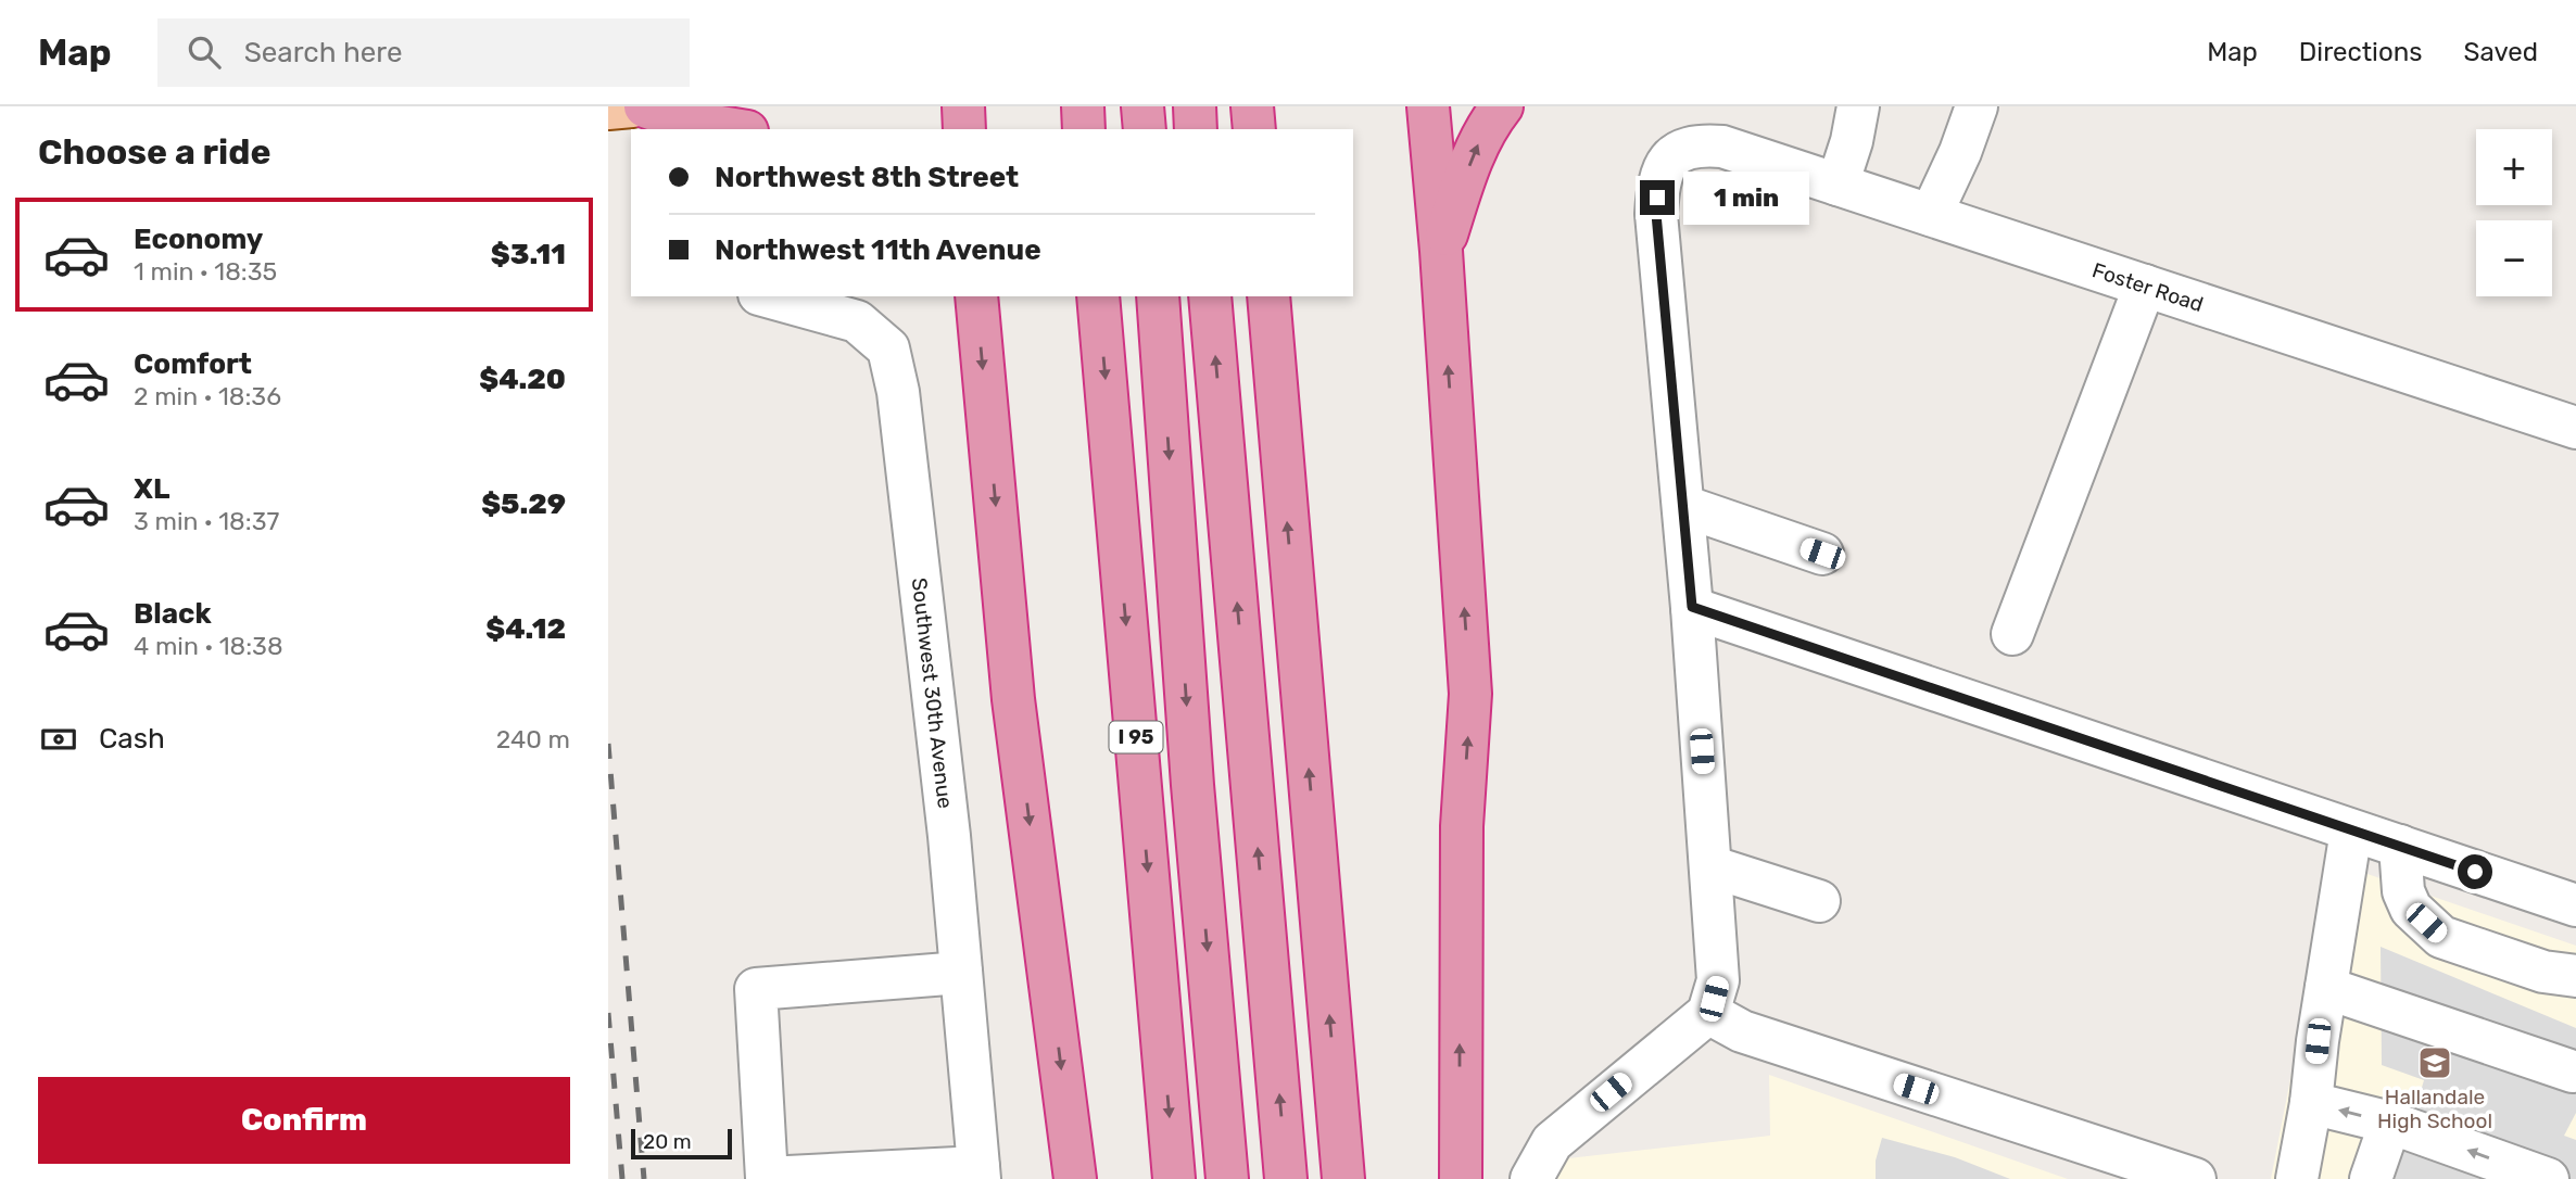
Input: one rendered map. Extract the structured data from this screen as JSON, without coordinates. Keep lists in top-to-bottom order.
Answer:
{
  "streets": {
    "highway": ["I 95"],
    "street": ["Foster Road", "Southwest 30th Avenue"]
  },
  "places": {
    "school or university": ["Hallandale High School"]
  },
  "scale_bar": "20 m",
  "page": {
    "header": "Map",
    "search": "Search here",
    "nav": ["Map", "Directions", "Saved"],
    "heading": "Choose a ride",
    "map_buttons": ["+", "−"],
    "banner": ["Northwest 8th Street", "Northwest 11th Avenue"],
    "bubble": "1 min",
    "list": [
      {
        "name": "Economy",
        "note": "1 min · 18:35",
        "value": "$3.11"
      },
      {
        "name": "Comfort",
        "note": "2 min · 18:36",
        "value": "$4.20"
      },
      {
        "name": "XL",
        "note": "3 min · 18:37",
        "value": "$5.29"
      },
      {
        "name": "Black",
        "note": "4 min · 18:38",
        "value": "$4.12"
      }
    ],
    "pay": ["Cash", "240 m"],
    "buttons": "Confirm",
    "scale": "20 m"
  }
}
